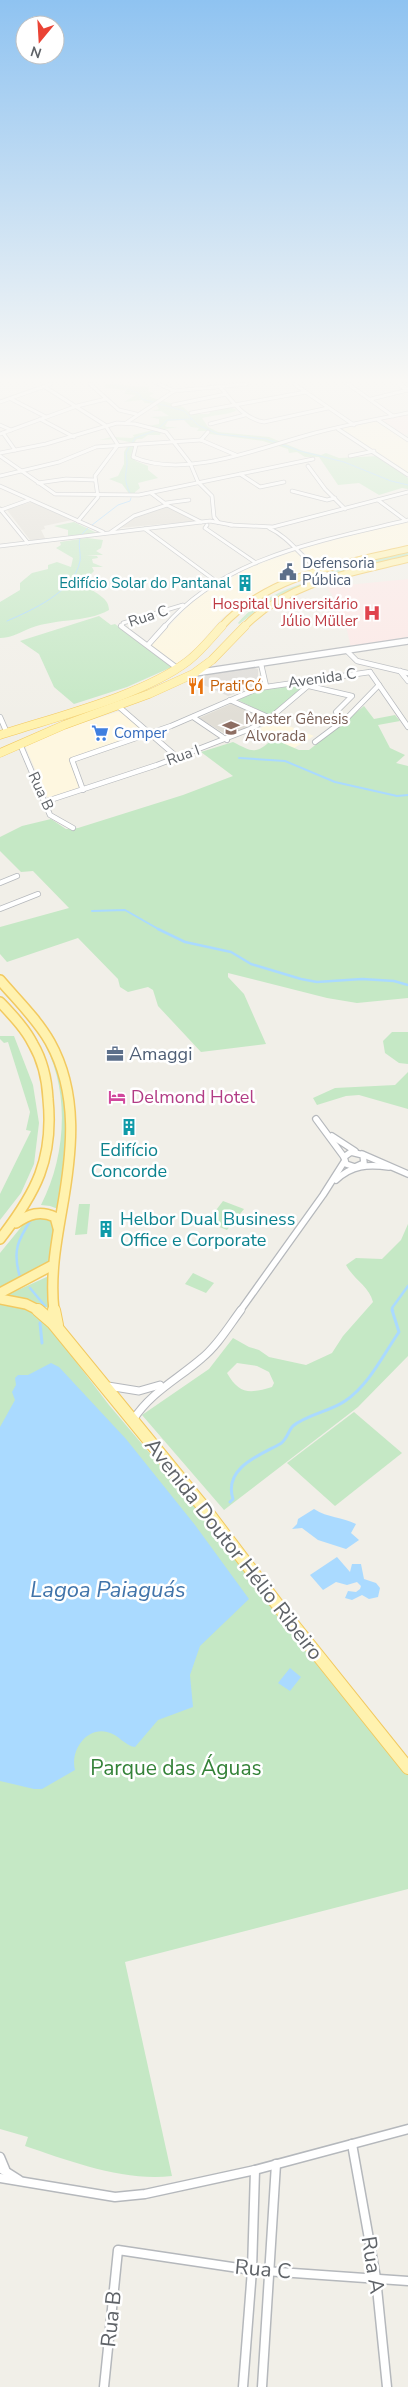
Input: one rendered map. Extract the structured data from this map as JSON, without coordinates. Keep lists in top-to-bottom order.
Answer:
{
  "streets": {
    "main road": ["Avenida Doutor Hélio Ribeiro"],
    "street": [
      "Rua C",
      "Avenida C",
      "Rua I",
      "Rua B",
      "Rua A"
    ]
  },
  "crossings": [
    ["Rua C", "Rua B"],
    ["Rua C", "Rua A"],
    ["Avenida C", "Rua I"],
    ["Rua I", "Rua B"]
  ],
  "water": ["Lagoa Paiaguás"],
  "parks": ["Parque das Águas"],
  "places": {
    "public building": ["Defensoria Pública"],
    "building": ["Edifício Solar do Pantanal", "Edifício Concorde", "Helbor Dual Business Office e Corporate"],
    "hospital": ["Hospital Universitário Júlio Müller"],
    "restaurant": ["Prati'Có"],
    "school or university": ["Master Gênesis Alvorada"],
    "supermarket": ["Comper"],
    "office": ["Amaggi"],
    "hotel": ["Delmond Hotel"]
  },
  "north": "bottom"
}
